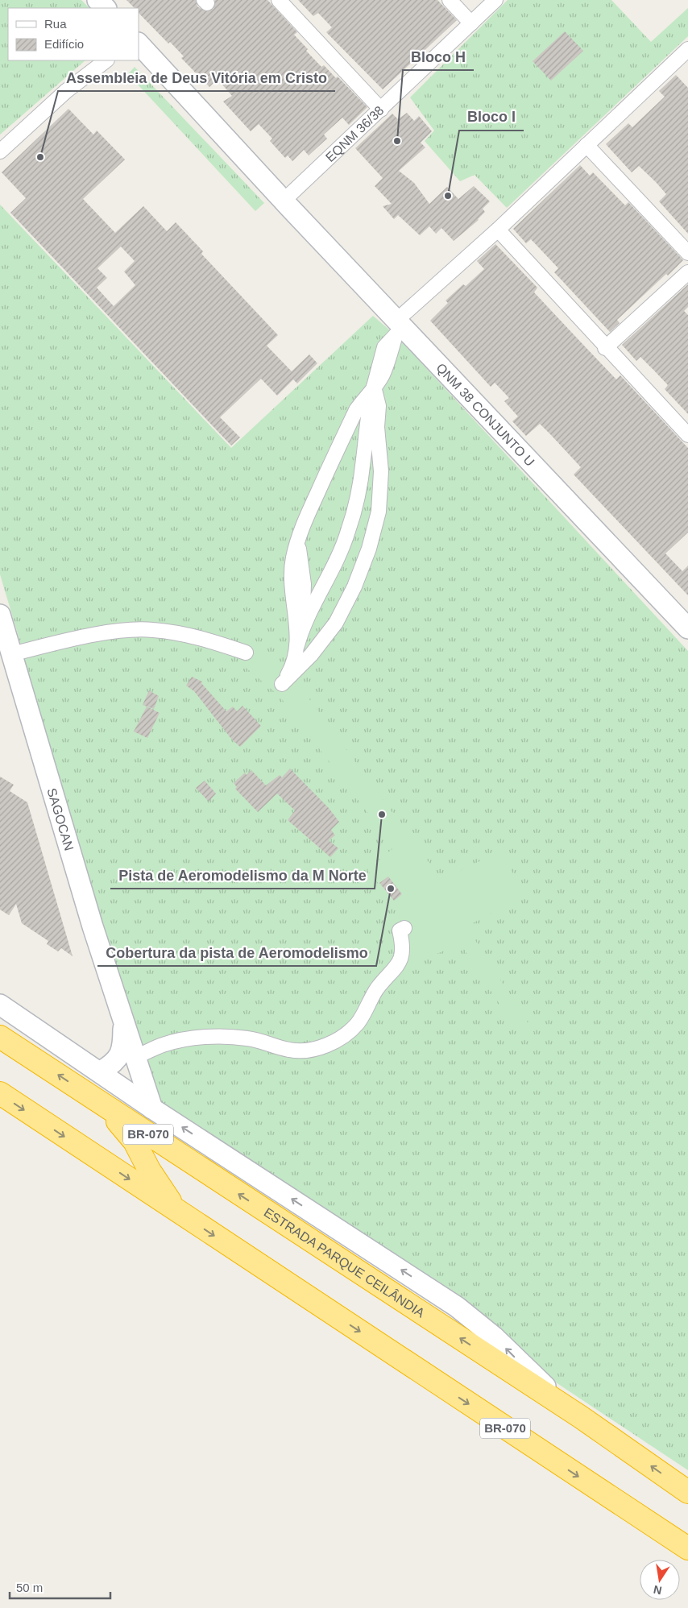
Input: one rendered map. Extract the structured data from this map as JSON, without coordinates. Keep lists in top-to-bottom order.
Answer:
{
  "streets": {
    "highway": ["BR-070", "ESTRADA PARQUE CEILÂNDIA"],
    "street": ["EQNM 36/38", "QNM 38 CONJUNTO U", "SAGOCAN"]
  },
  "crossings": [
    ["EQNM 36/38", "QNM 38 CONJUNTO U"]
  ],
  "places": [
    "Bloco H",
    "Assembleia de Deus Vitória em Cristo",
    "Bloco I",
    "Pista de Aeromodelismo da M Norte",
    "Cobertura da pista de Aeromodelismo"
  ],
  "legend": ["Rua", "Edifício"],
  "scale_bar": "50 m",
  "north": "bottom"
}
